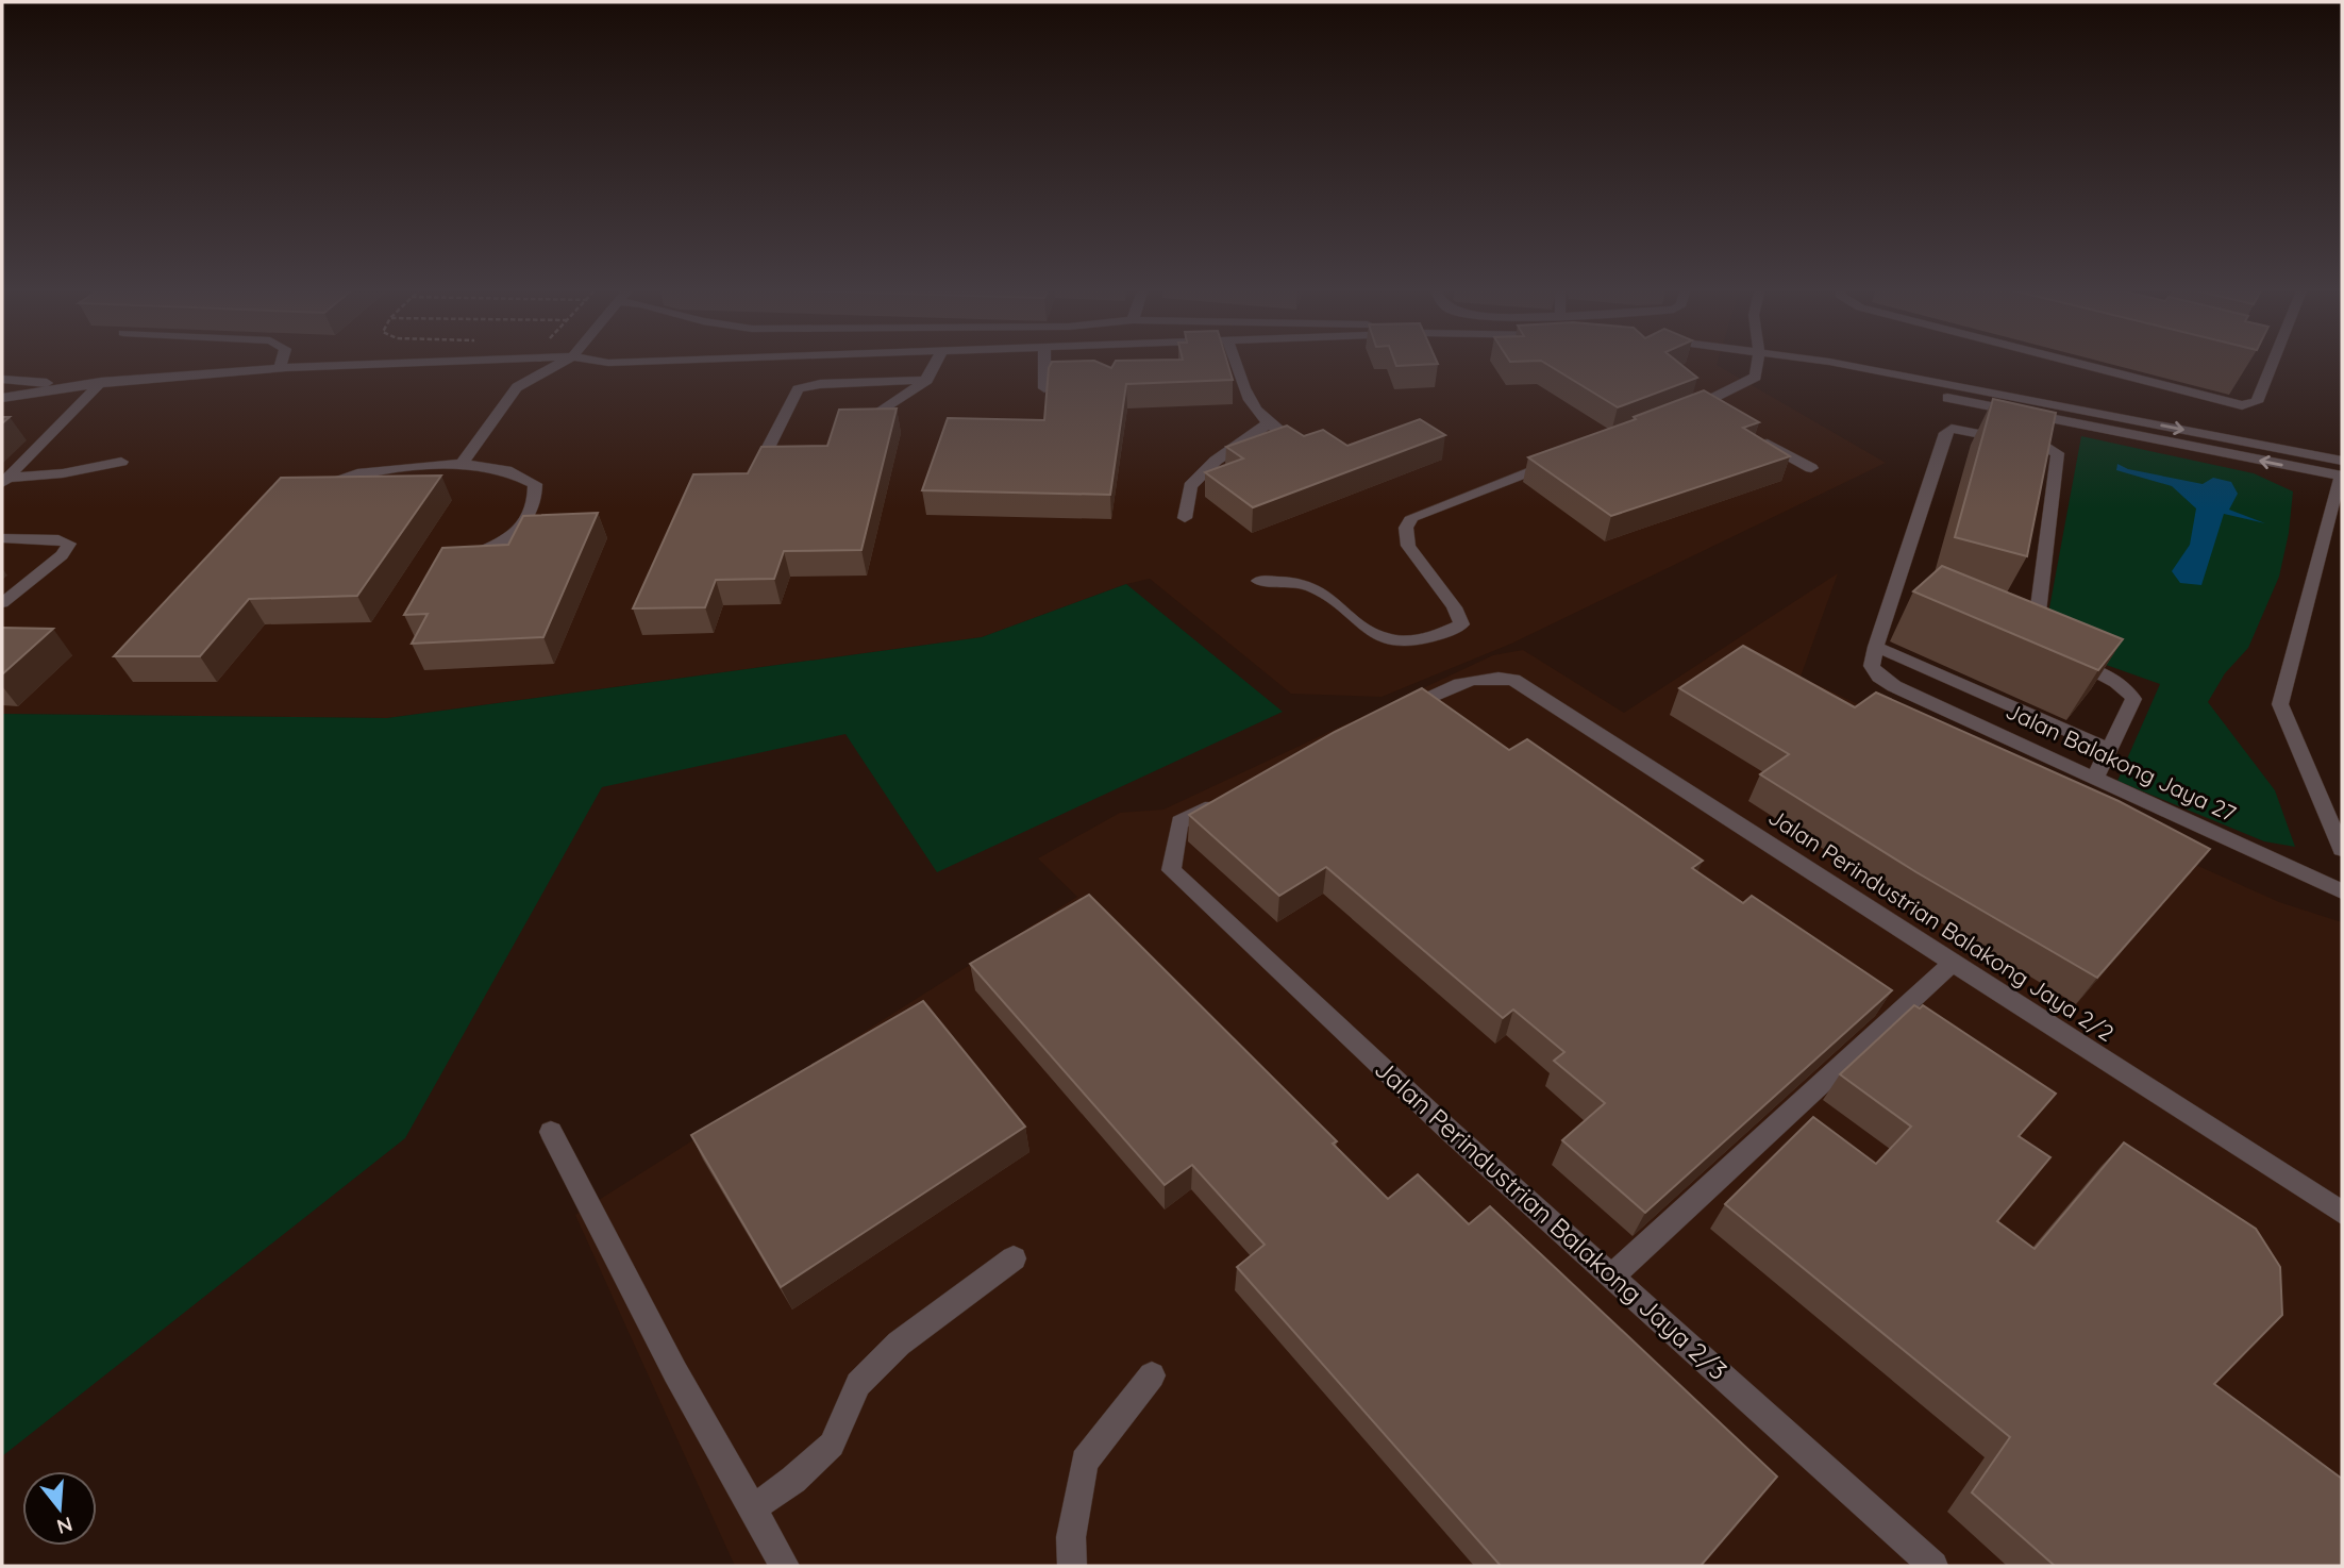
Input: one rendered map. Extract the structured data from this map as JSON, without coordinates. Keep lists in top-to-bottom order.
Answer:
{
  "streets": {
    "street": ["Jalan Balakong Jaya 27", "Jalan Perindustrian Balakong Jaya 2/2", "Jalan Perindustrian Balakong Jaya 2/3"]
  },
  "north": "bottom"
}
